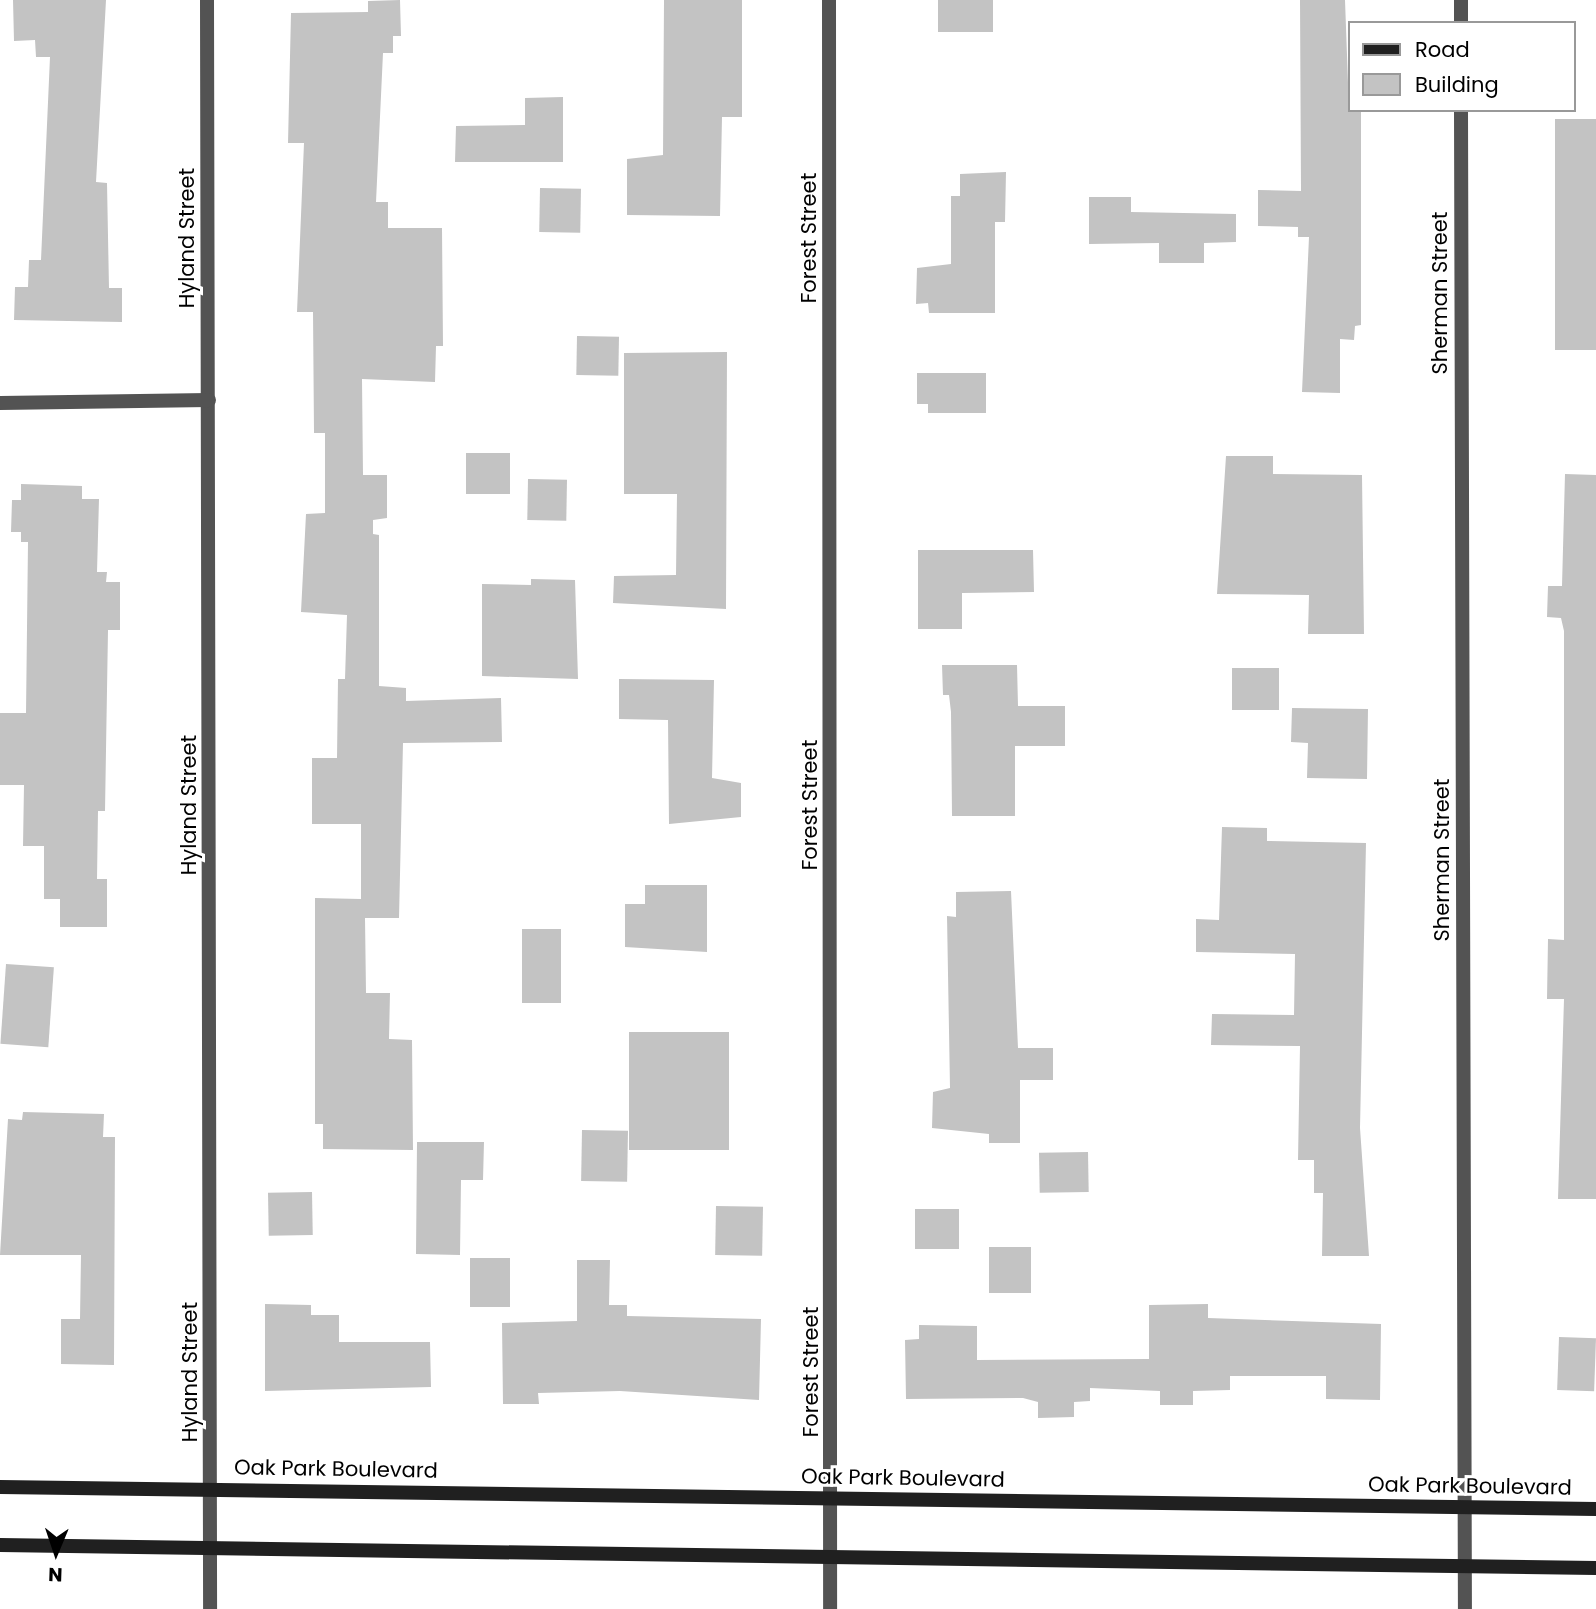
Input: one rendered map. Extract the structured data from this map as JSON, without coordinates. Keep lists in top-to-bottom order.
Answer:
{
  "streets": {
    "street": [
      "Hyland Street",
      "Forest Street",
      "Sherman Street",
      "Oak Park Boulevard"
    ]
  },
  "crossings": [
    ["Hyland Street", "Oak Park Boulevard"],
    ["Forest Street", "Oak Park Boulevard"],
    ["Sherman Street", "Oak Park Boulevard"]
  ],
  "legend": ["Road", "Building"],
  "north": "bottom"
}
